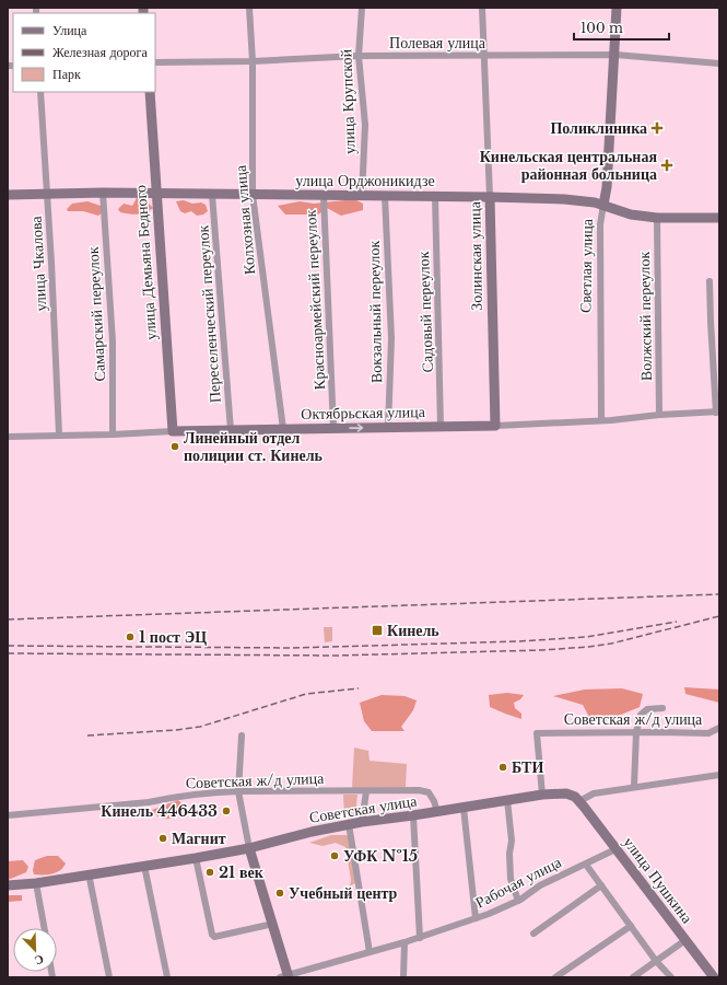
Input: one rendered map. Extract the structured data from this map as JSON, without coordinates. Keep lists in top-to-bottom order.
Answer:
{
  "streets": {
    "main road": [
      "улица Орджоникидзе",
      "Золинская улица",
      "улица Демьяна Бедного",
      "Светлая улица",
      "Октябрьская улица",
      "Советская улица",
      "улица Пушкина"
    ],
    "street": [
      "Полевая улица",
      "улица Крупской",
      "Колхозная улица",
      "улица Чкалова",
      "Красноармейский переулок",
      "Вокзальный переулок",
      "Садовый переулок",
      "Самарский переулок",
      "Переселенческий переулок",
      "Волжский переулок",
      "Советская ж/д улица",
      "Рабочая улица"
    ]
  },
  "crossings": [
    ["Полевая улица", "улица Крупской"],
    ["Полевая улица", "Колхозная улица"],
    ["Полевая улица", "Золинская улица"],
    ["Полевая улица", "Светлая улица"],
    ["улица Крупской", "улица Орджоникидзе"],
    ["улица Орджоникидзе", "Колхозная улица"],
    ["улица Орджоникидзе", "Золинская улица"],
    ["улица Орджоникидзе", "улица Демьяна Бедного"],
    ["улица Орджоникидзе", "улица Чкалова"],
    ["улица Орджоникидзе", "Светлая улица"],
    ["улица Орджоникидзе", "Красноармейский переулок"],
    ["улица Орджоникидзе", "Вокзальный переулок"],
    ["улица Орджоникидзе", "Садовый переулок"],
    ["улица Орджоникидзе", "Самарский переулок"],
    ["улица Орджоникидзе", "Переселенческий переулок"],
    ["улица Орджоникидзе", "Волжский переулок"],
    ["Колхозная улица", "Октябрьская улица"],
    ["Золинская улица", "Октябрьская улица"],
    ["улица Демьяна Бедного", "Октябрьская улица"],
    ["улица Чкалова", "Октябрьская улица"],
    ["Светлая улица", "Октябрьская улица"],
    ["Красноармейский переулок", "Октябрьская улица"],
    ["Вокзальный переулок", "Октябрьская улица"],
    ["Садовый переулок", "Октябрьская улица"],
    ["Самарский переулок", "Октябрьская улица"],
    ["Переселенческий переулок", "Октябрьская улица"],
    ["Волжский переулок", "Октябрьская улица"],
    ["Советская ж/д улица", "Советская улица"],
    ["Советская улица", "улица Пушкина"],
    ["улица Пушкина", "Рабочая улица"]
  ],
  "places": {
    "health": ["Поликлиника", "Кинельская центральная районная больница"],
    "other": [
      "Линейный отдел полиции ст. Кинель",
      "1 пост ЭЦ",
      "БТИ",
      "Кинель 446433",
      "Магнит",
      "УФК №15",
      "21 век",
      "Учебный центр"
    ],
    "transit": ["Кинель"]
  },
  "legend": ["Улица", "Железная дорога", "Парк"],
  "scale_bar": "100 m",
  "north": "bottom right"
}
